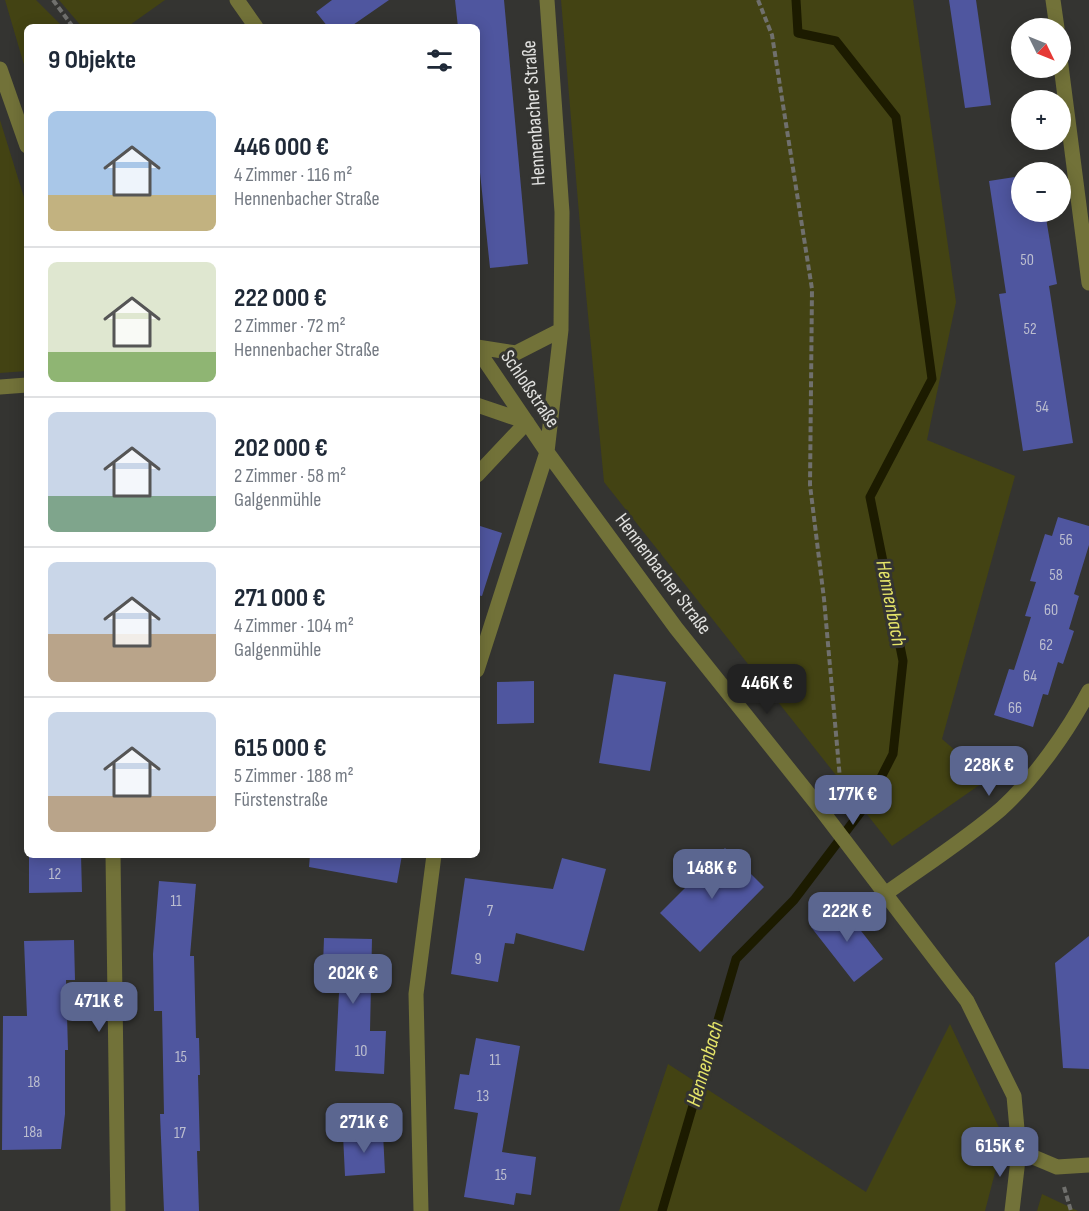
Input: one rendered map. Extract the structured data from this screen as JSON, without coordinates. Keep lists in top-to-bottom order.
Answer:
{
  "streets": {
    "street": ["Hennenbacher Straße", "Schloßstraße"]
  },
  "crossings": [
    ["Hennenbacher Straße", "Schloßstraße"]
  ],
  "water": ["Hennenbach"],
  "house_numbers": [
    "50",
    "52",
    "54",
    "56",
    "58",
    "60",
    "62",
    "64",
    "66",
    "12",
    "11",
    "7",
    "9",
    "10",
    "15",
    "11",
    "18",
    "13",
    "18a",
    "17",
    "15"
  ],
  "north": "bottom right",
  "page": {
    "map_buttons": ["+", "−"],
    "heading": "9 Objekte",
    "list": [
      {
        "name": "446 000 €",
        "note": "4 Zimmer · 116 m² · Hennenbacher Straße"
      },
      {
        "name": "222 000 €",
        "note": "2 Zimmer · 72 m² · Hennenbacher Straße"
      },
      {
        "name": "202 000 €",
        "note": "2 Zimmer · 58 m² · Galgenmühle"
      },
      {
        "name": "271 000 €",
        "note": "4 Zimmer · 104 m² · Galgenmühle"
      },
      {
        "name": "615 000 €",
        "note": "5 Zimmer · 188 m² · Fürstenstraße"
      }
    ],
    "price": [
      "446K €",
      "228K €",
      "177K €",
      "148K €",
      "222K €",
      "202K €",
      "471K €",
      "271K €",
      "615K €"
    ]
  }
}
